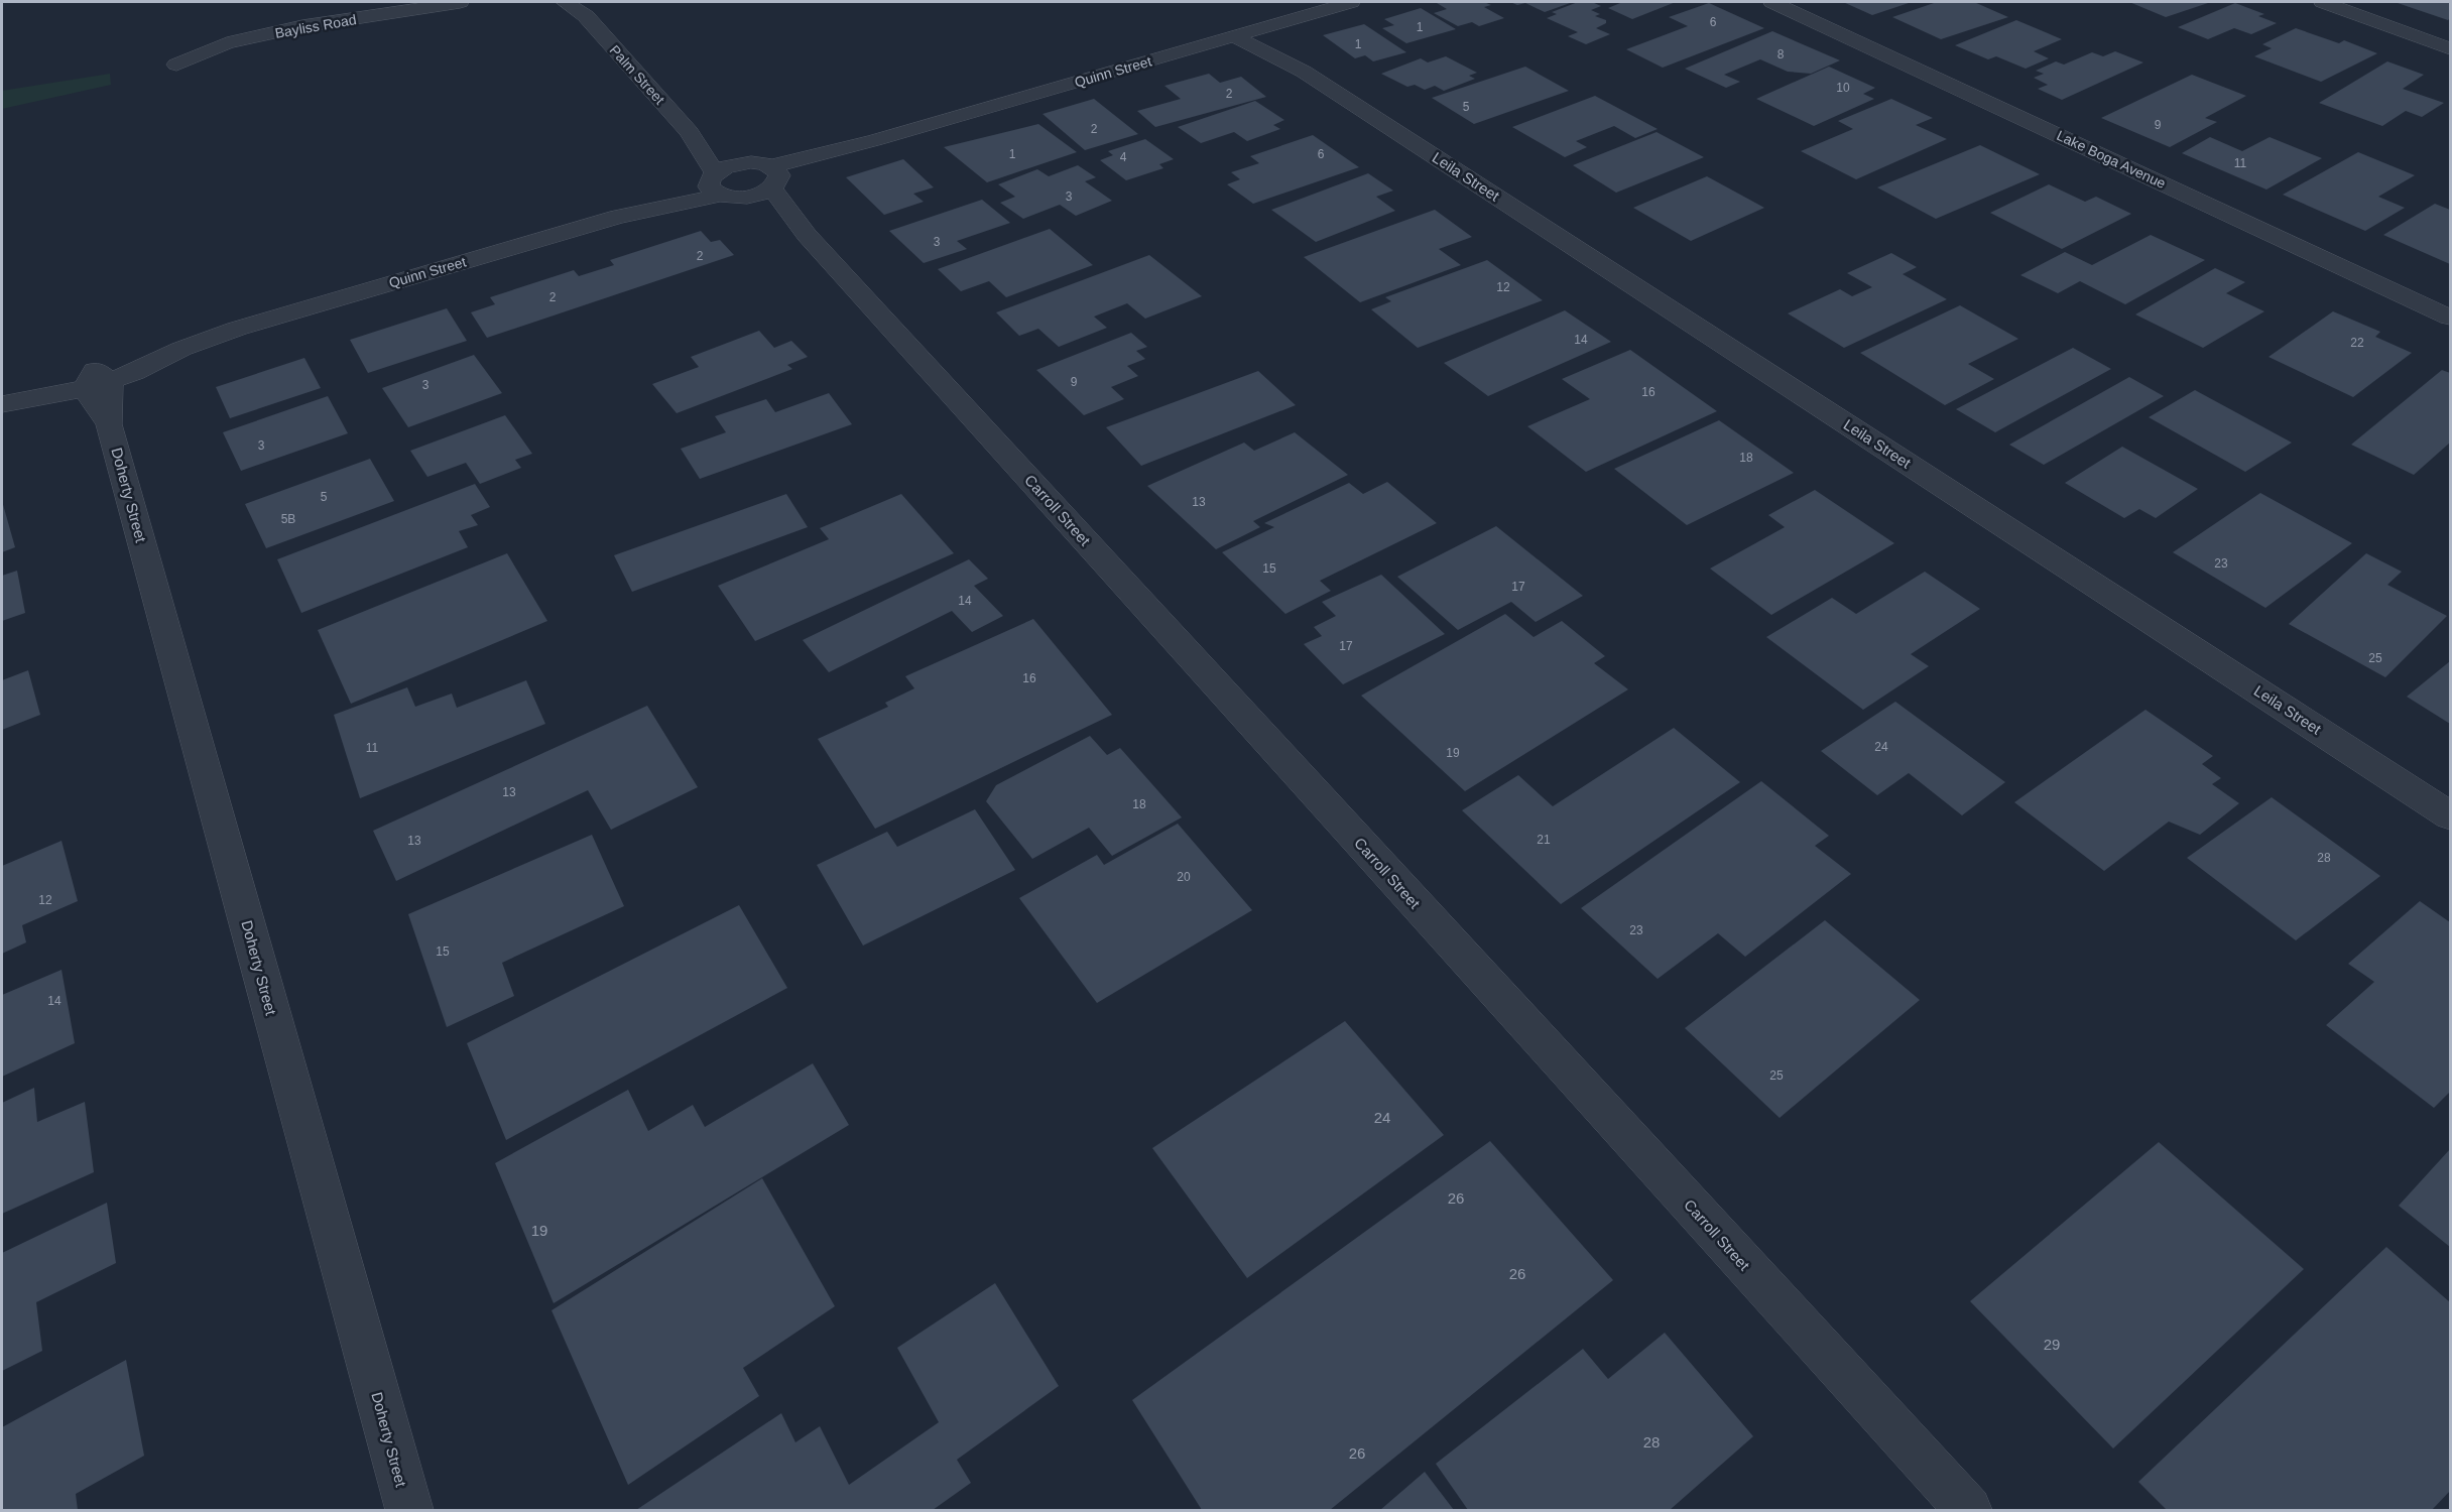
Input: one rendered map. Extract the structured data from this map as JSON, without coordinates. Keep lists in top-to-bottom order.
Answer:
{
  "streets": {
    "street": [
      "Bayliss Road",
      "Quinn Street",
      "Palm Street",
      "Lake Boga Avenue",
      "Leila Street",
      "Doherty Street",
      "Carroll Street"
    ]
  },
  "crossings": [
    ["Quinn Street", "Palm Street"],
    ["Quinn Street", "Leila Street"],
    ["Quinn Street", "Doherty Street"],
    ["Quinn Street", "Carroll Street"]
  ],
  "house_numbers": [
    "6",
    "1",
    "1",
    "8",
    "10",
    "2",
    "5",
    "9",
    "2",
    "1",
    "6",
    "4",
    "11",
    "3",
    "3",
    "2",
    "12",
    "2",
    "14",
    "22",
    "9",
    "3",
    "16",
    "3",
    "18",
    "5",
    "13",
    "5B",
    "23",
    "15",
    "17",
    "14",
    "17",
    "25",
    "16",
    "24",
    "11",
    "19",
    "13",
    "18",
    "21",
    "13",
    "28",
    "20",
    "12",
    "23",
    "15",
    "14",
    "25",
    "24",
    "26",
    "19",
    "26",
    "29",
    "28",
    "26"
  ]
}
